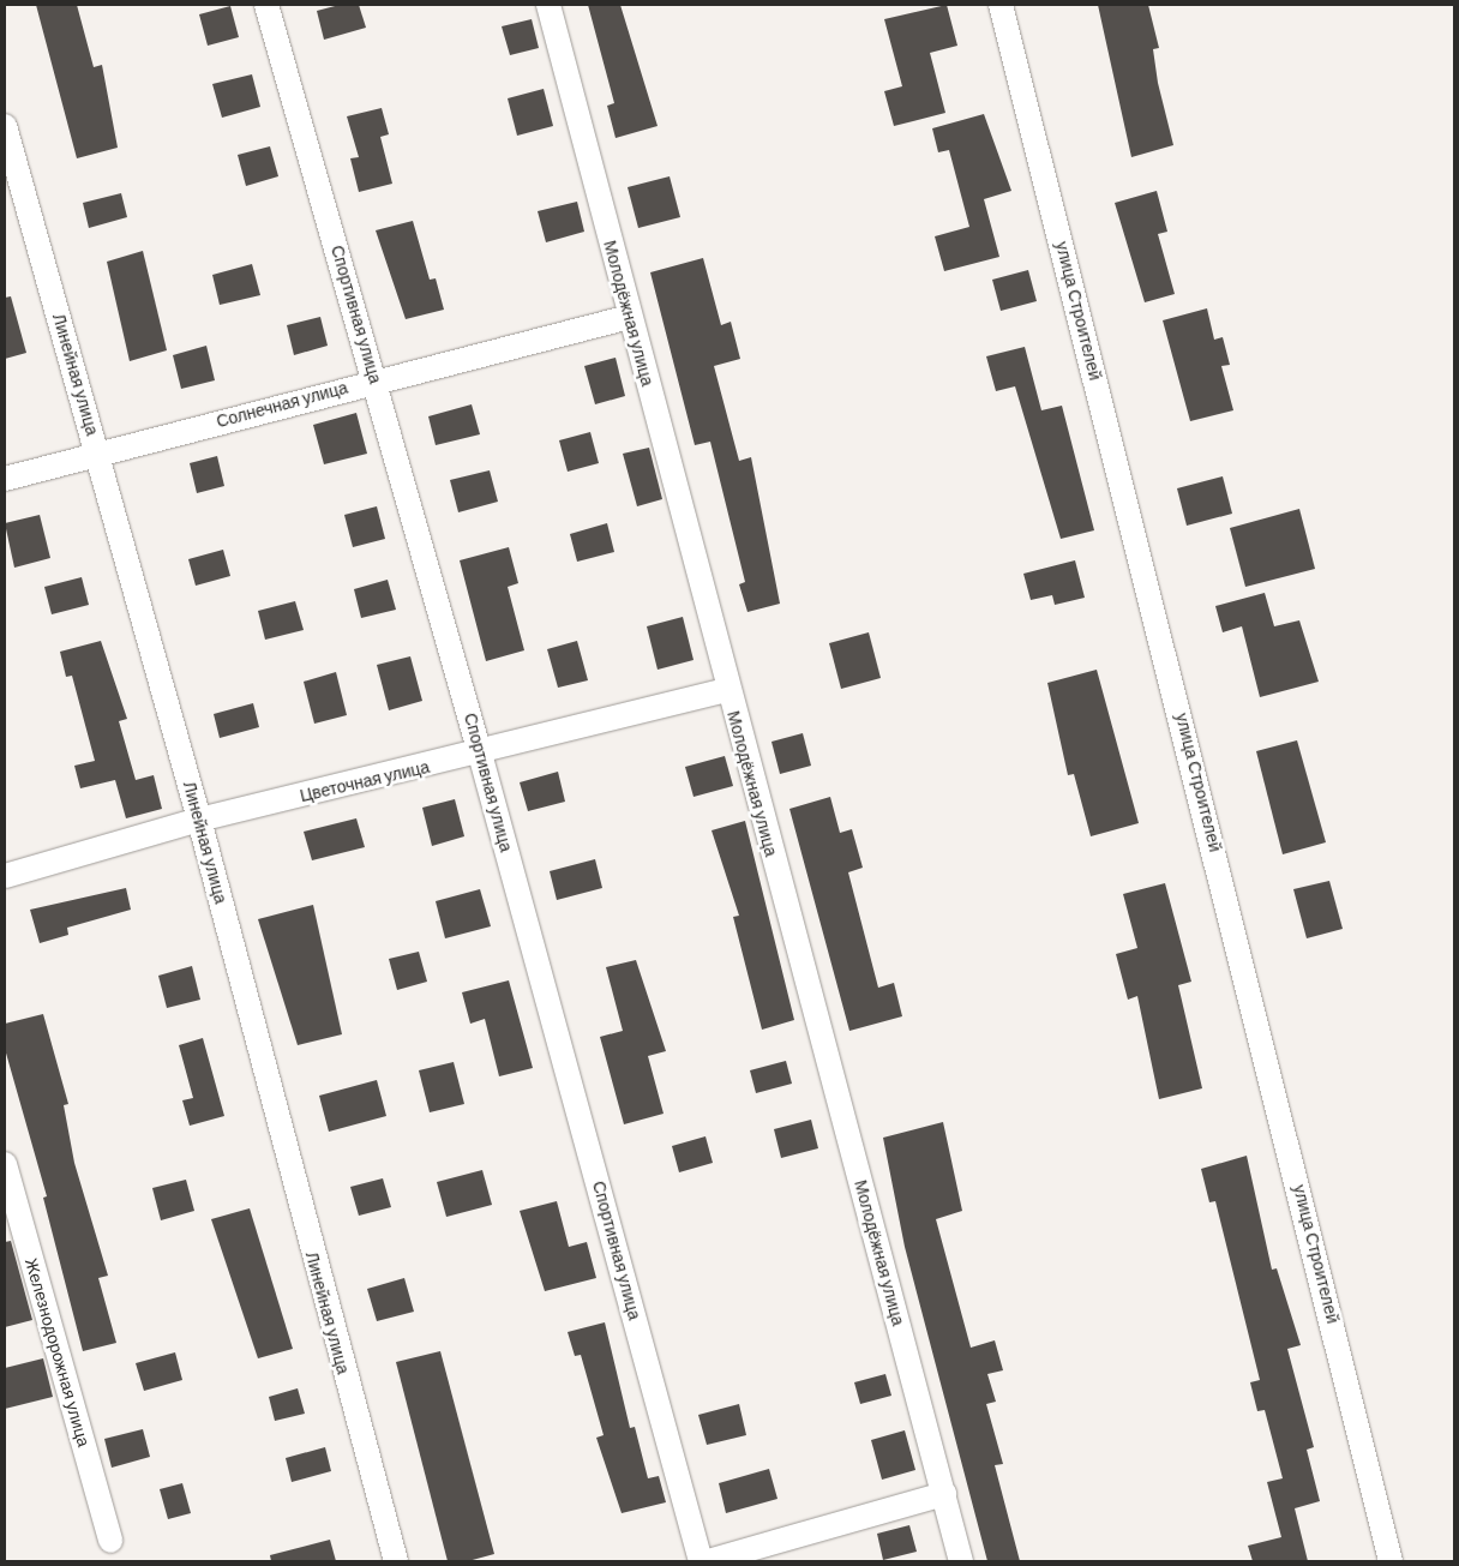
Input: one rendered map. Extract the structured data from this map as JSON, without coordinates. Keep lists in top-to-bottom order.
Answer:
{
  "streets": {
    "street": [
      "улица Строителей",
      "Молодёжная улица",
      "Спортивная улица",
      "Линейная улица",
      "Солнечная улица",
      "Цветочная улица",
      "Железнодорожная улица"
    ]
  },
  "crossings": [
    ["Молодёжная улица", "Солнечная улица"],
    ["Молодёжная улица", "Цветочная улица"],
    ["Спортивная улица", "Солнечная улица"],
    ["Спортивная улица", "Цветочная улица"],
    ["Линейная улица", "Солнечная улица"],
    ["Линейная улица", "Цветочная улица"]
  ]
}
